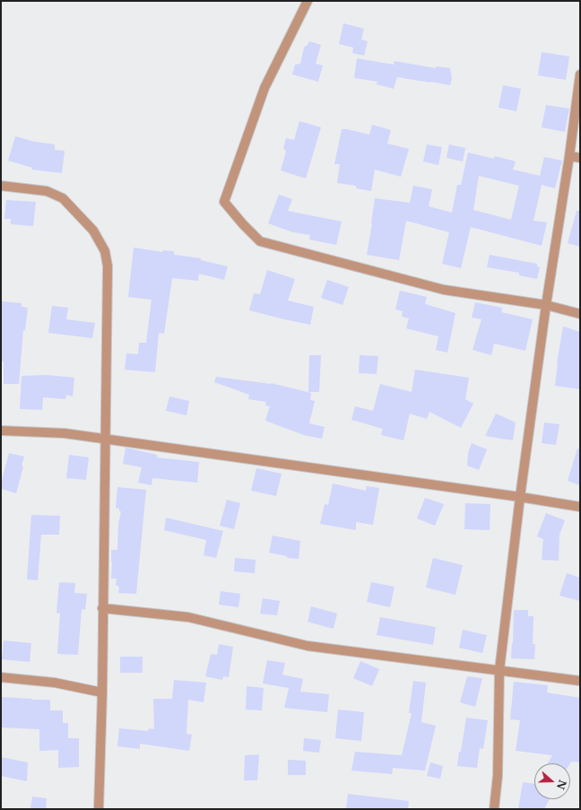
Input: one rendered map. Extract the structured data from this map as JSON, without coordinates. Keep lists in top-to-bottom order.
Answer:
{
  "north": "right"
}
